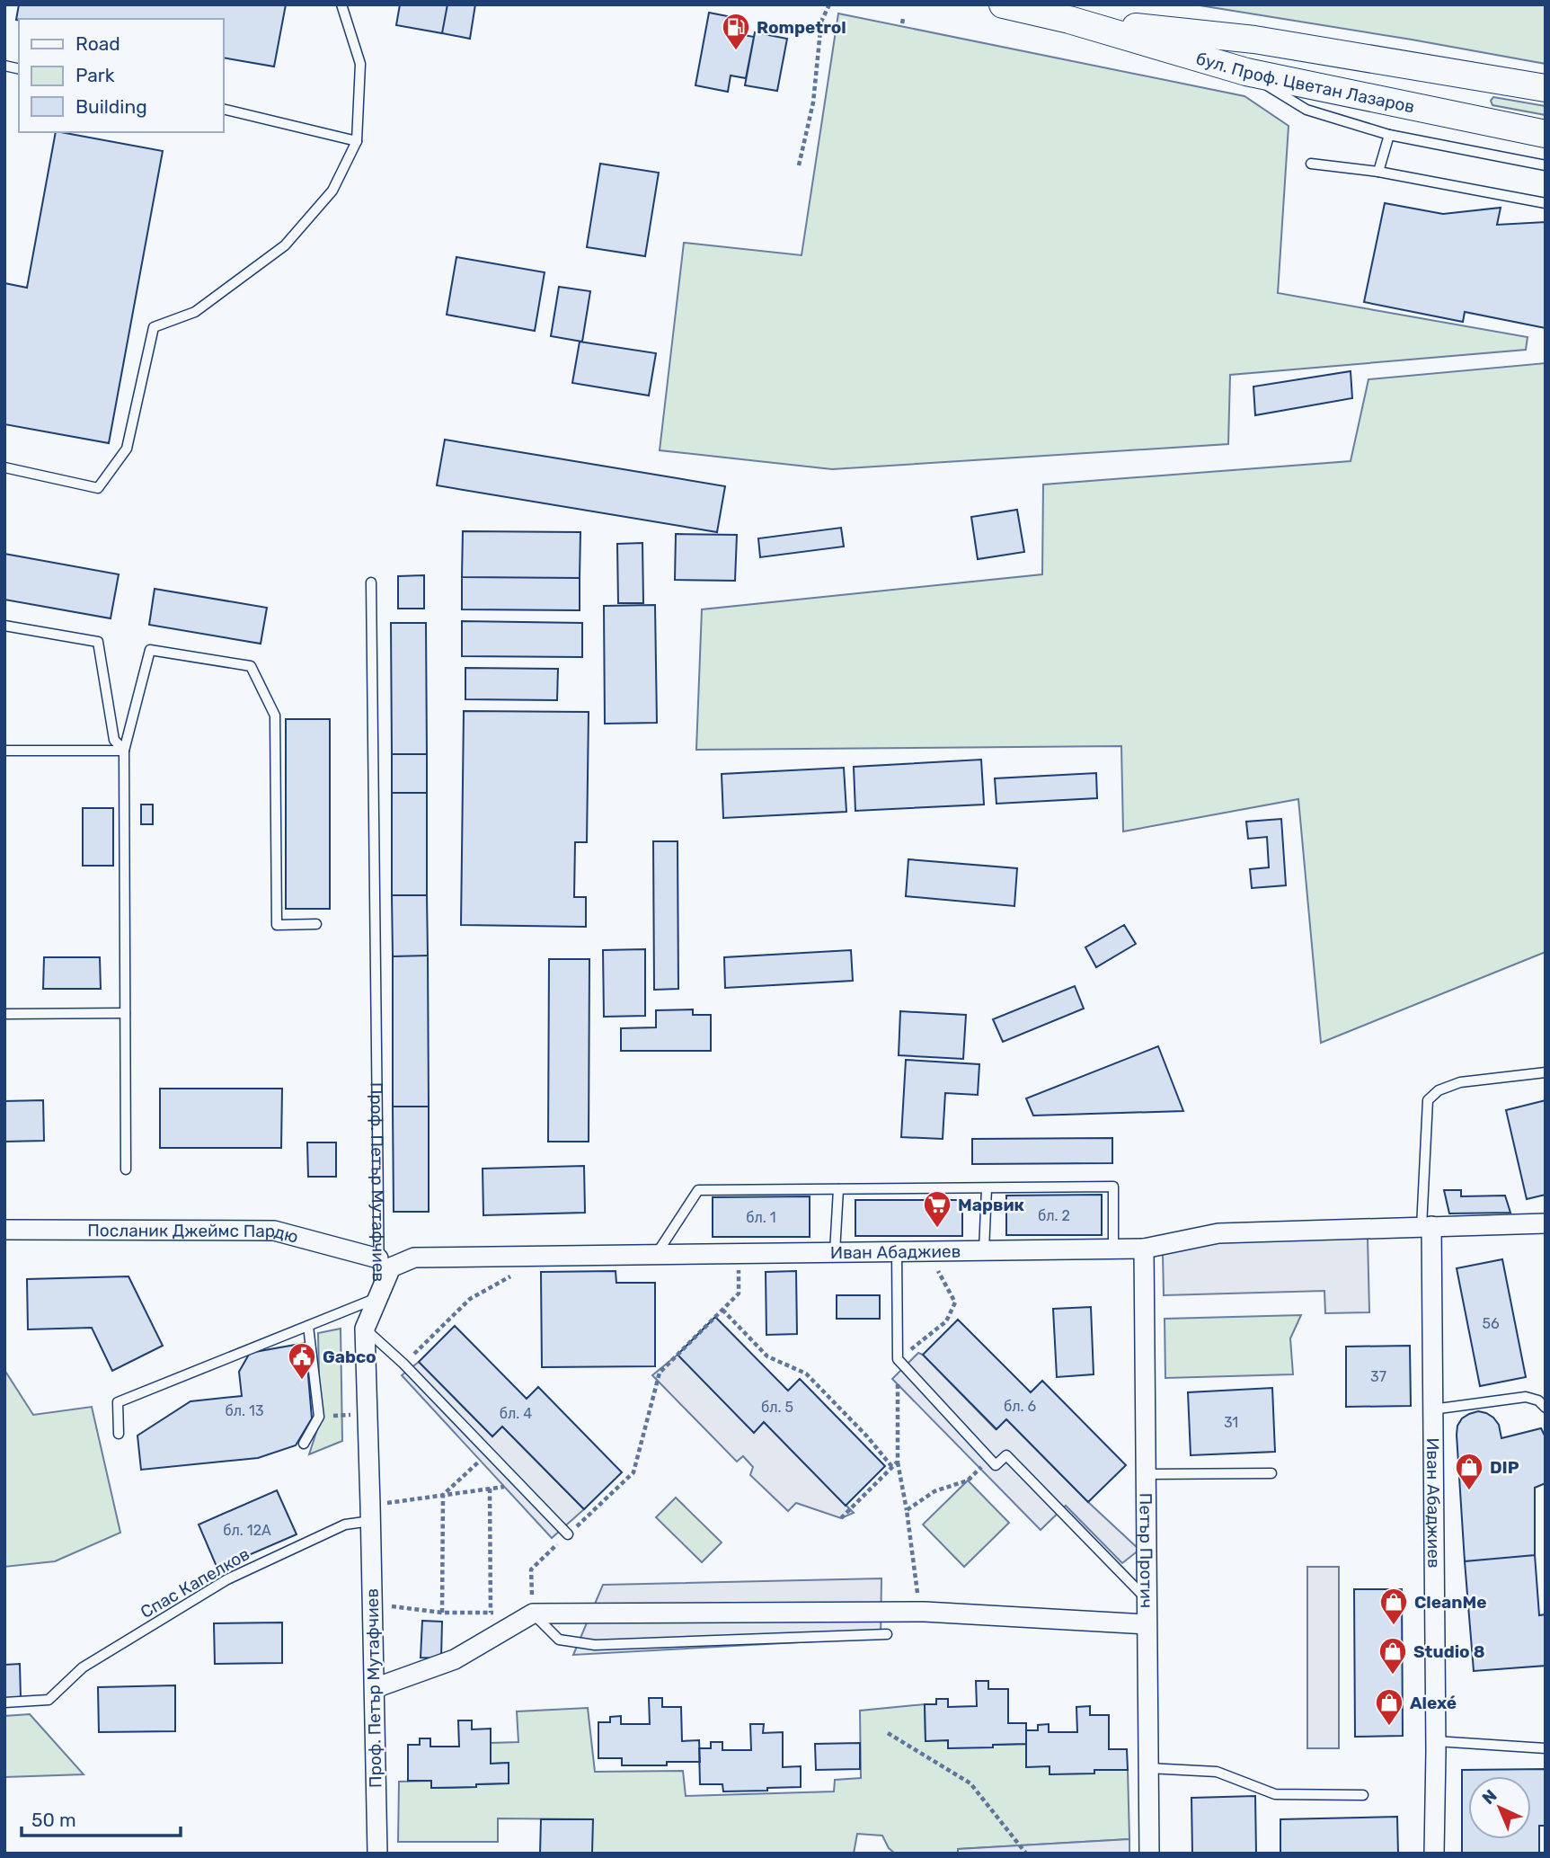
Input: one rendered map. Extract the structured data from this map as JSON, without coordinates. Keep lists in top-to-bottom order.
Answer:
{
  "streets": {
    "main road": ["бул. Проф. Цветан Лазаров"],
    "street": [
      "Проф. Петър Мутафчиев",
      "Посланик Джеймс Пардю",
      "Иван Абаджиев",
      "Петър Протич"
    ],
    "lane": ["Спас Капелков"]
  },
  "crossings": [
    ["Проф. Петър Мутафчиев", "Посланик Джеймс Пардю"],
    ["Проф. Петър Мутафчиев", "Иван Абаджиев"],
    ["Проф. Петър Мутафчиев", "Спас Капелков"],
    ["Иван Абаджиев", "Петър Протич"]
  ],
  "places": {
    "fuel station": ["Rompetrol"],
    "supermarket": ["Марвик"],
    "public building": ["Gabco"],
    "shop": [
      "DIP",
      "CleanMe",
      "Studio 8",
      "Alexé"
    ]
  },
  "house_numbers": [
    "бл. 2",
    "бл. 1",
    "56",
    "37",
    "бл. 6",
    "бл. 5",
    "бл. 13",
    "бл. 4",
    "31",
    "бл. 12А"
  ],
  "legend": ["Road", "Park", "Building"],
  "scale_bar": "50 m",
  "north": "top left"
}
